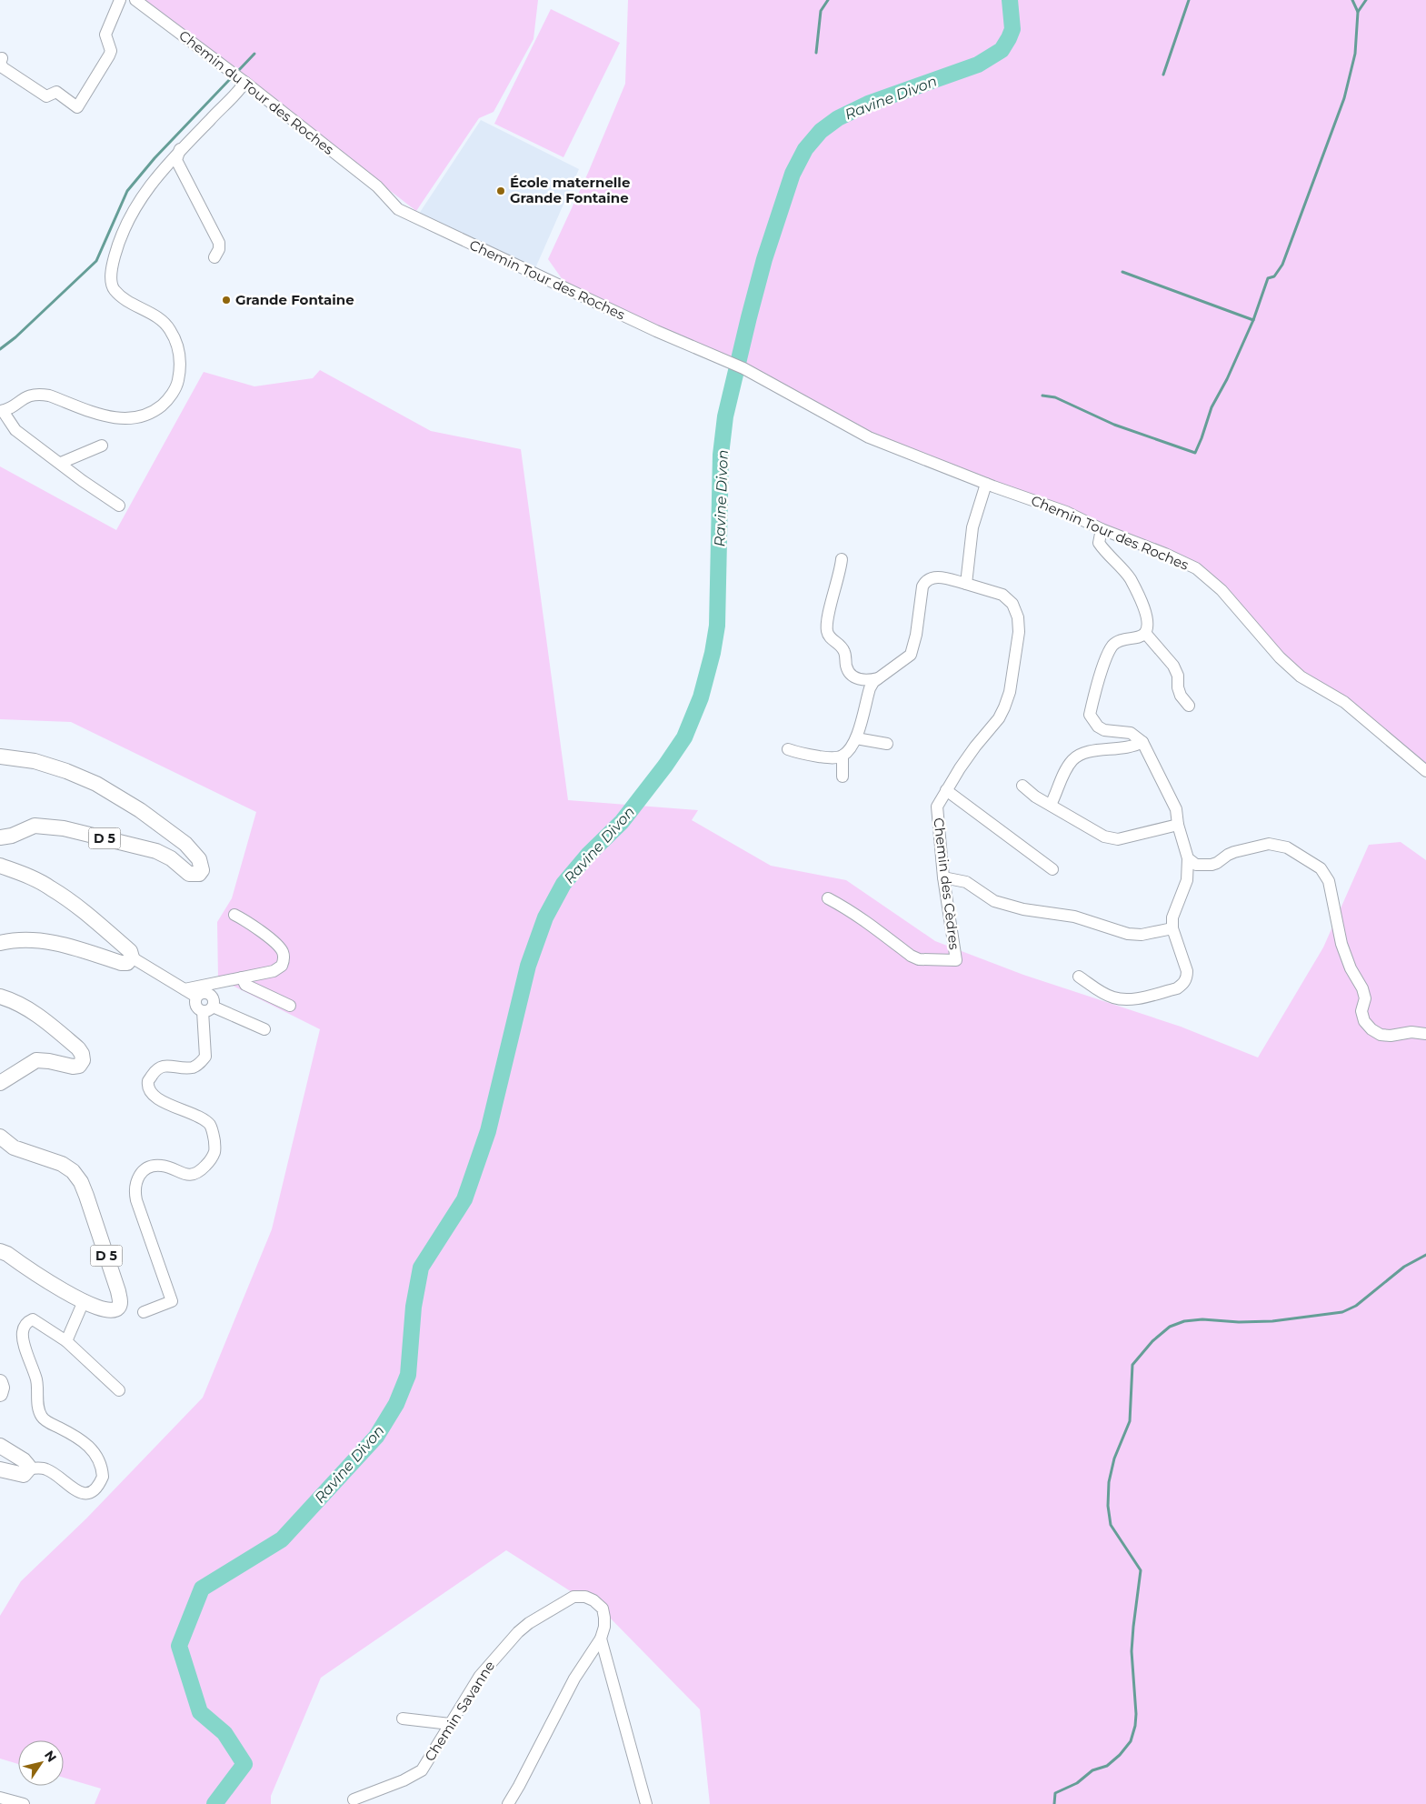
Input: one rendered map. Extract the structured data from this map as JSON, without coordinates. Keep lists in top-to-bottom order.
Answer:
{
  "streets": {
    "main road": ["D 5"],
    "street": [
      "Chemin du Tour des Roches",
      "Chemin Tour des Roches",
      "Chemin des Cèdres",
      "Chemin Savanne"
    ]
  },
  "crossings": [
    ["Chemin du Tour des Roches", "Chemin Tour des Roches"]
  ],
  "water": ["Ravine Divon"],
  "places": ["École maternelle Grande Fontaine", "Grande Fontaine"],
  "north": "top right"
}
